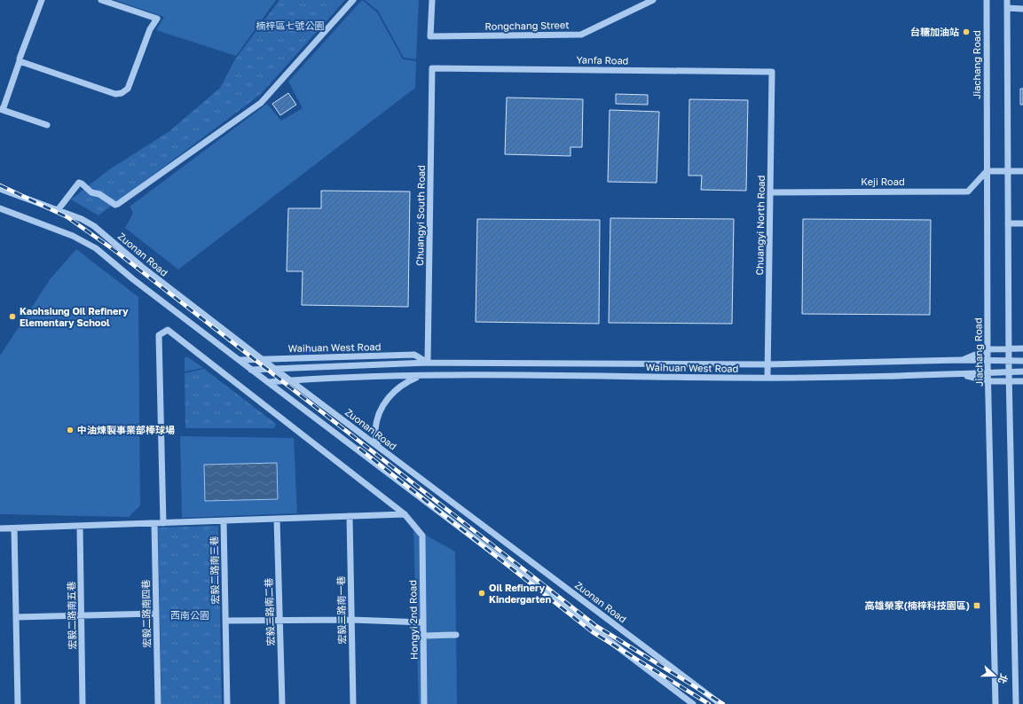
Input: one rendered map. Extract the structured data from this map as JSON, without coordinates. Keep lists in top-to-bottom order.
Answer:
{
  "streets": {
    "street": [
      "Rongchang Street",
      "Yanfa Road",
      "Jiachang Road",
      "Keji Road",
      "Chuangyi South Road",
      "Chuangyi North Road",
      "Zuonan Road",
      "Waihuan West Road",
      "宏毅二路南三巷",
      "宏毅二路南一巷",
      "宏毅二路南二巷",
      "宏毅二路南四巷",
      "宏毅二路南五巷",
      "Hongyi 2nd Road"
    ]
  },
  "crossings": [
    ["Yanfa Road", "Chuangyi South Road"],
    ["Yanfa Road", "Chuangyi North Road"],
    ["Jiachang Road", "Keji Road"],
    ["Jiachang Road", "Waihuan West Road"],
    ["Keji Road", "Chuangyi North Road"],
    ["Chuangyi South Road", "Waihuan West Road"],
    ["Chuangyi North Road", "Waihuan West Road"],
    ["Zuonan Road", "Waihuan West Road"]
  ],
  "parks": ["楠梓區七號公園", "西南公園"],
  "places": {
    "other": [
      "台糖加油站",
      "Kaohsiung Oil Refinery Elementary School",
      "中油煉製事業部棒球場",
      "Oil Refinery Kindergarten"
    ],
    "transit": ["高雄榮家(楠梓科技園區)"]
  },
  "north": "right"
}
